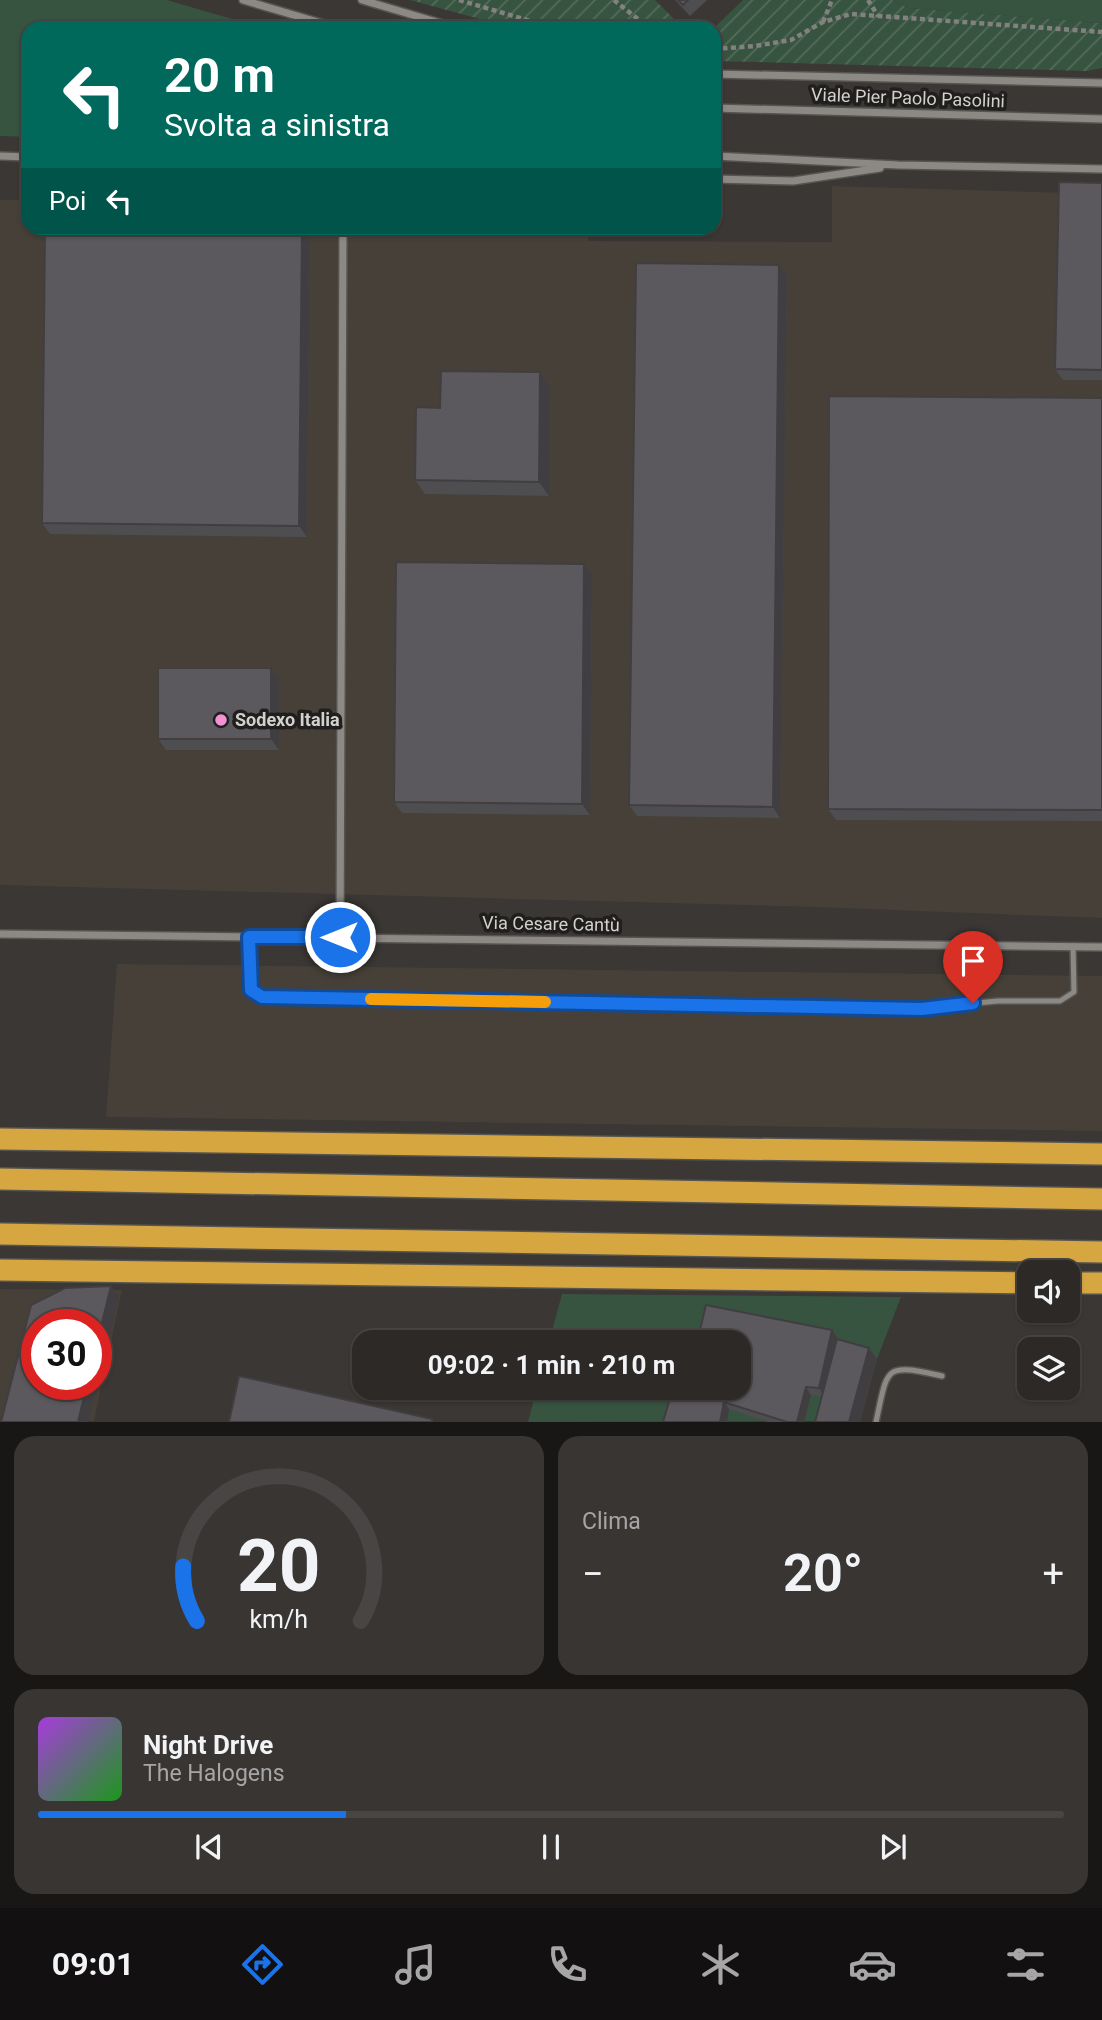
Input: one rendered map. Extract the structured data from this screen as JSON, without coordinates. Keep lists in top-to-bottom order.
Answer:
{
  "streets": {
    "street": ["Viale Pier Paolo Pasolini", "Via Cesare Cantù"]
  },
  "places": ["Sodexo Italia"],
  "page": {
    "turn": ["20 m", "Svolta a sinistra"],
    "then": "Poi",
    "limit": "30",
    "trip": "09:02 · 1 min · 210 m",
    "tile": "Clima",
    "heat": ["−", "20°", "+"],
    "song": ["Night Drive", "The Halogens"],
    "tabs": "09:01",
    "gauge": ["20", "km/h"]
  }
}
